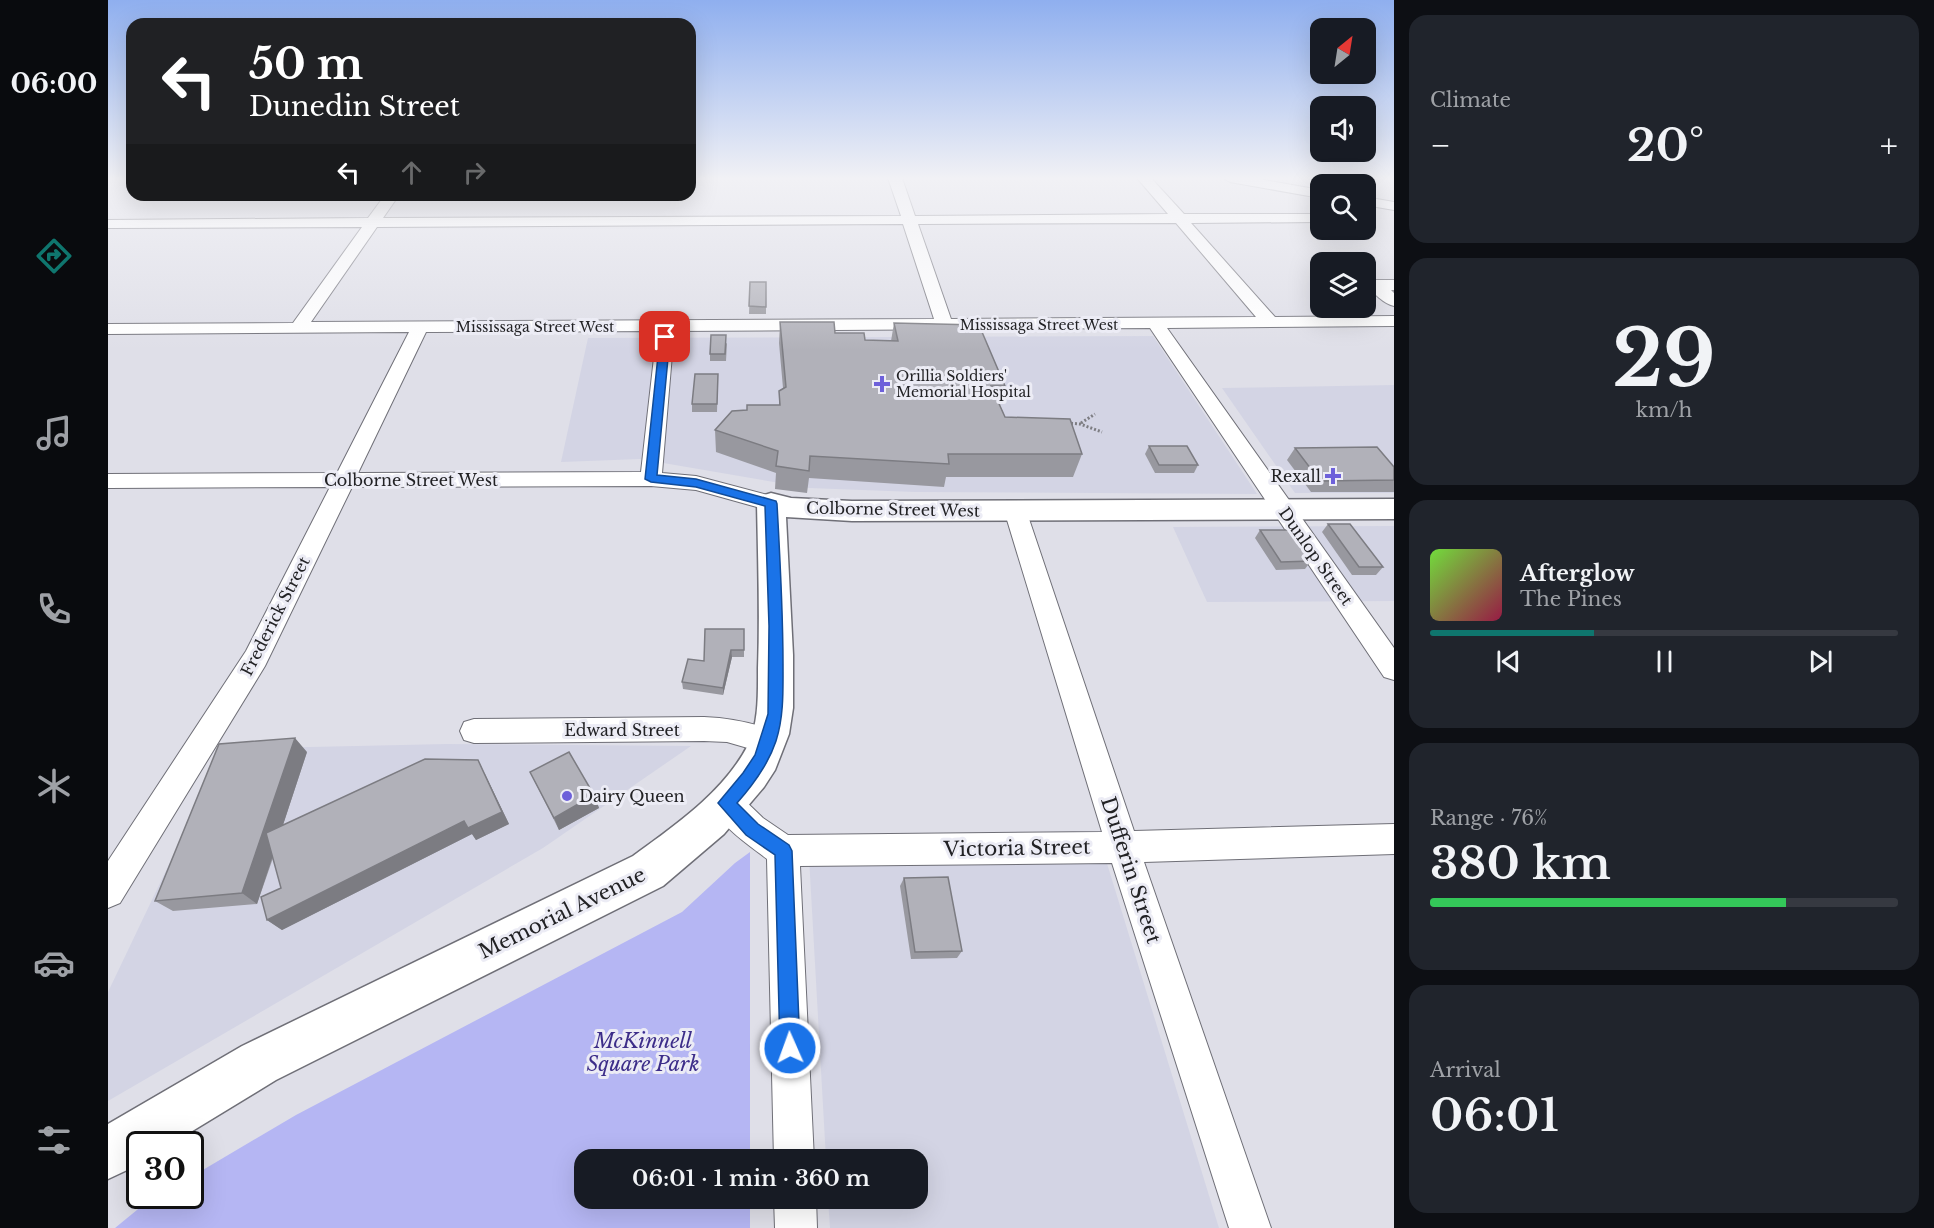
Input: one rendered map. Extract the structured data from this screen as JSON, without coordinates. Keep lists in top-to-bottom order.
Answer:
{
  "streets": {
    "main road": ["Colborne Street West", "Memorial Avenue"],
    "street": [
      "Mississaga Street West",
      "Dunlop Street",
      "Frederick Street",
      "Edward Street",
      "Victoria Street",
      "Dufferin Street"
    ]
  },
  "crossings": [
    ["Mississaga Street West", "Dunlop Street"],
    ["Mississaga Street West", "Frederick Street"],
    ["Colborne Street West", "Dunlop Street"],
    ["Colborne Street West", "Frederick Street"],
    ["Colborne Street West", "Dufferin Street"],
    ["Colborne Street West", "Memorial Avenue"],
    ["Edward Street", "Memorial Avenue"],
    ["Victoria Street", "Dufferin Street"]
  ],
  "parks": ["McKinnell Square Park"],
  "places": {
    "health": ["Orillia Soldiers' Memorial Hospital", "Rexall"],
    "other": ["Dairy Queen"]
  },
  "north": "top right",
  "page": {
    "tabs": "06:00",
    "tile": [
      "Climate",
      ["29", "km/h"],
      ["Range · 76%", "380 km"],
      ["Arrival", "06:01"]
    ],
    "turn": ["50 m", "Dunedin Street"],
    "heat": ["−", "20°", "+"],
    "song": ["Afterglow", "The Pines"],
    "limit": "30",
    "trip": "06:01 · 1 min · 360 m"
  }
}
